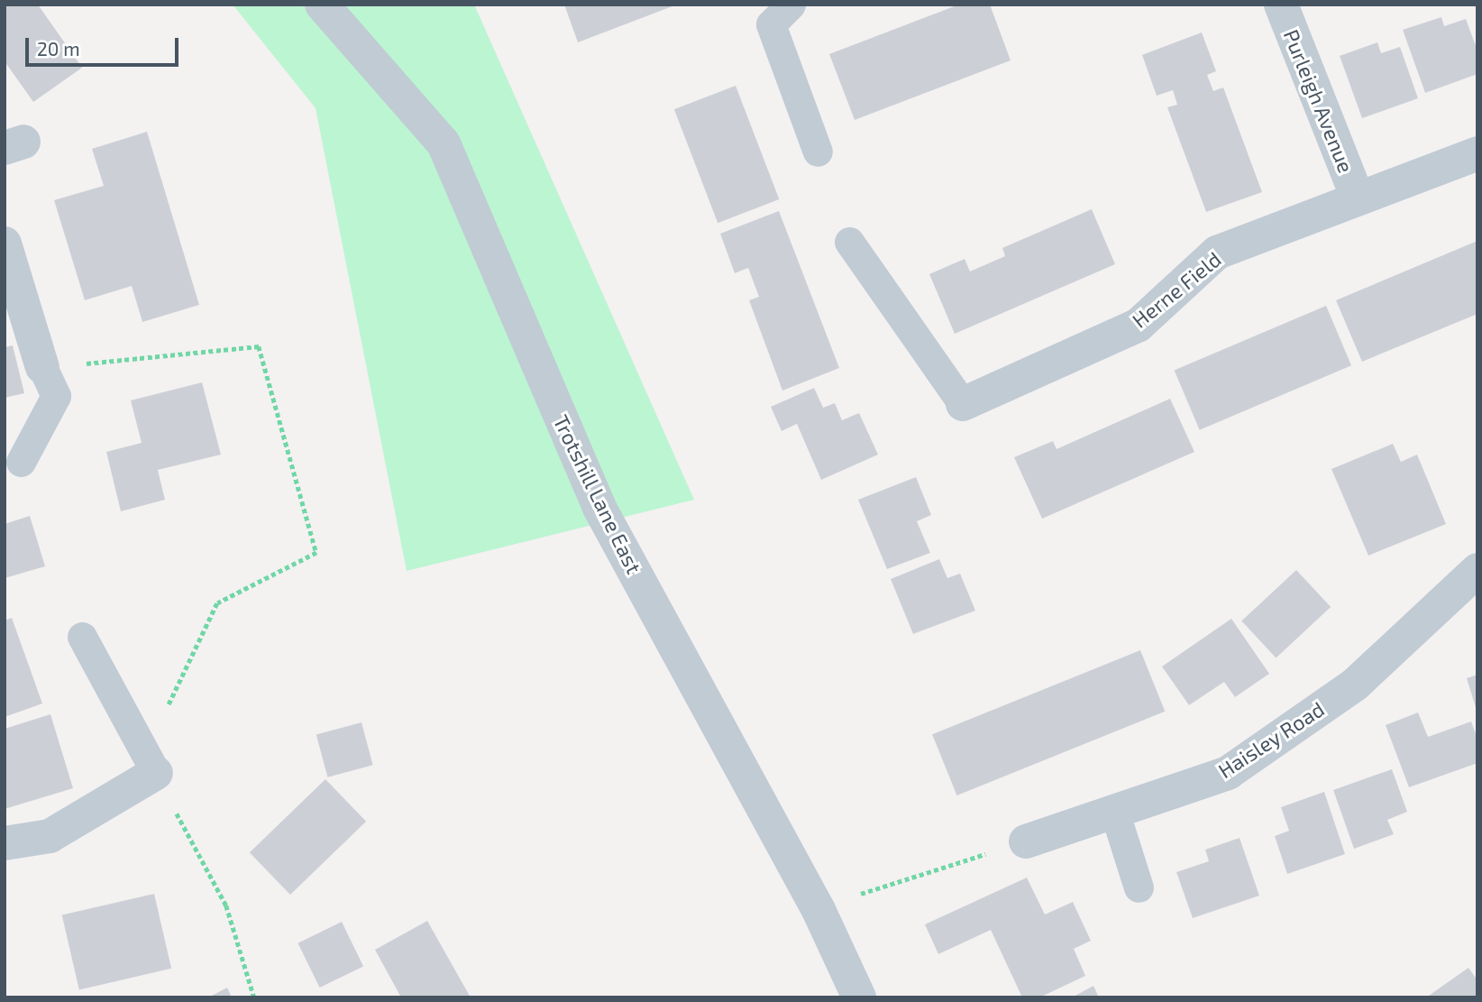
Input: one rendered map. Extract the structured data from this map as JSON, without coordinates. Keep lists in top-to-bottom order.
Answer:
{
  "streets": {
    "street": [
      "Purleigh Avenue",
      "Herne Field",
      "Trotshill Lane East",
      "Haisley Road"
    ]
  },
  "crossings": [
    ["Purleigh Avenue", "Herne Field"]
  ],
  "scale_bar": "20 m"
}
